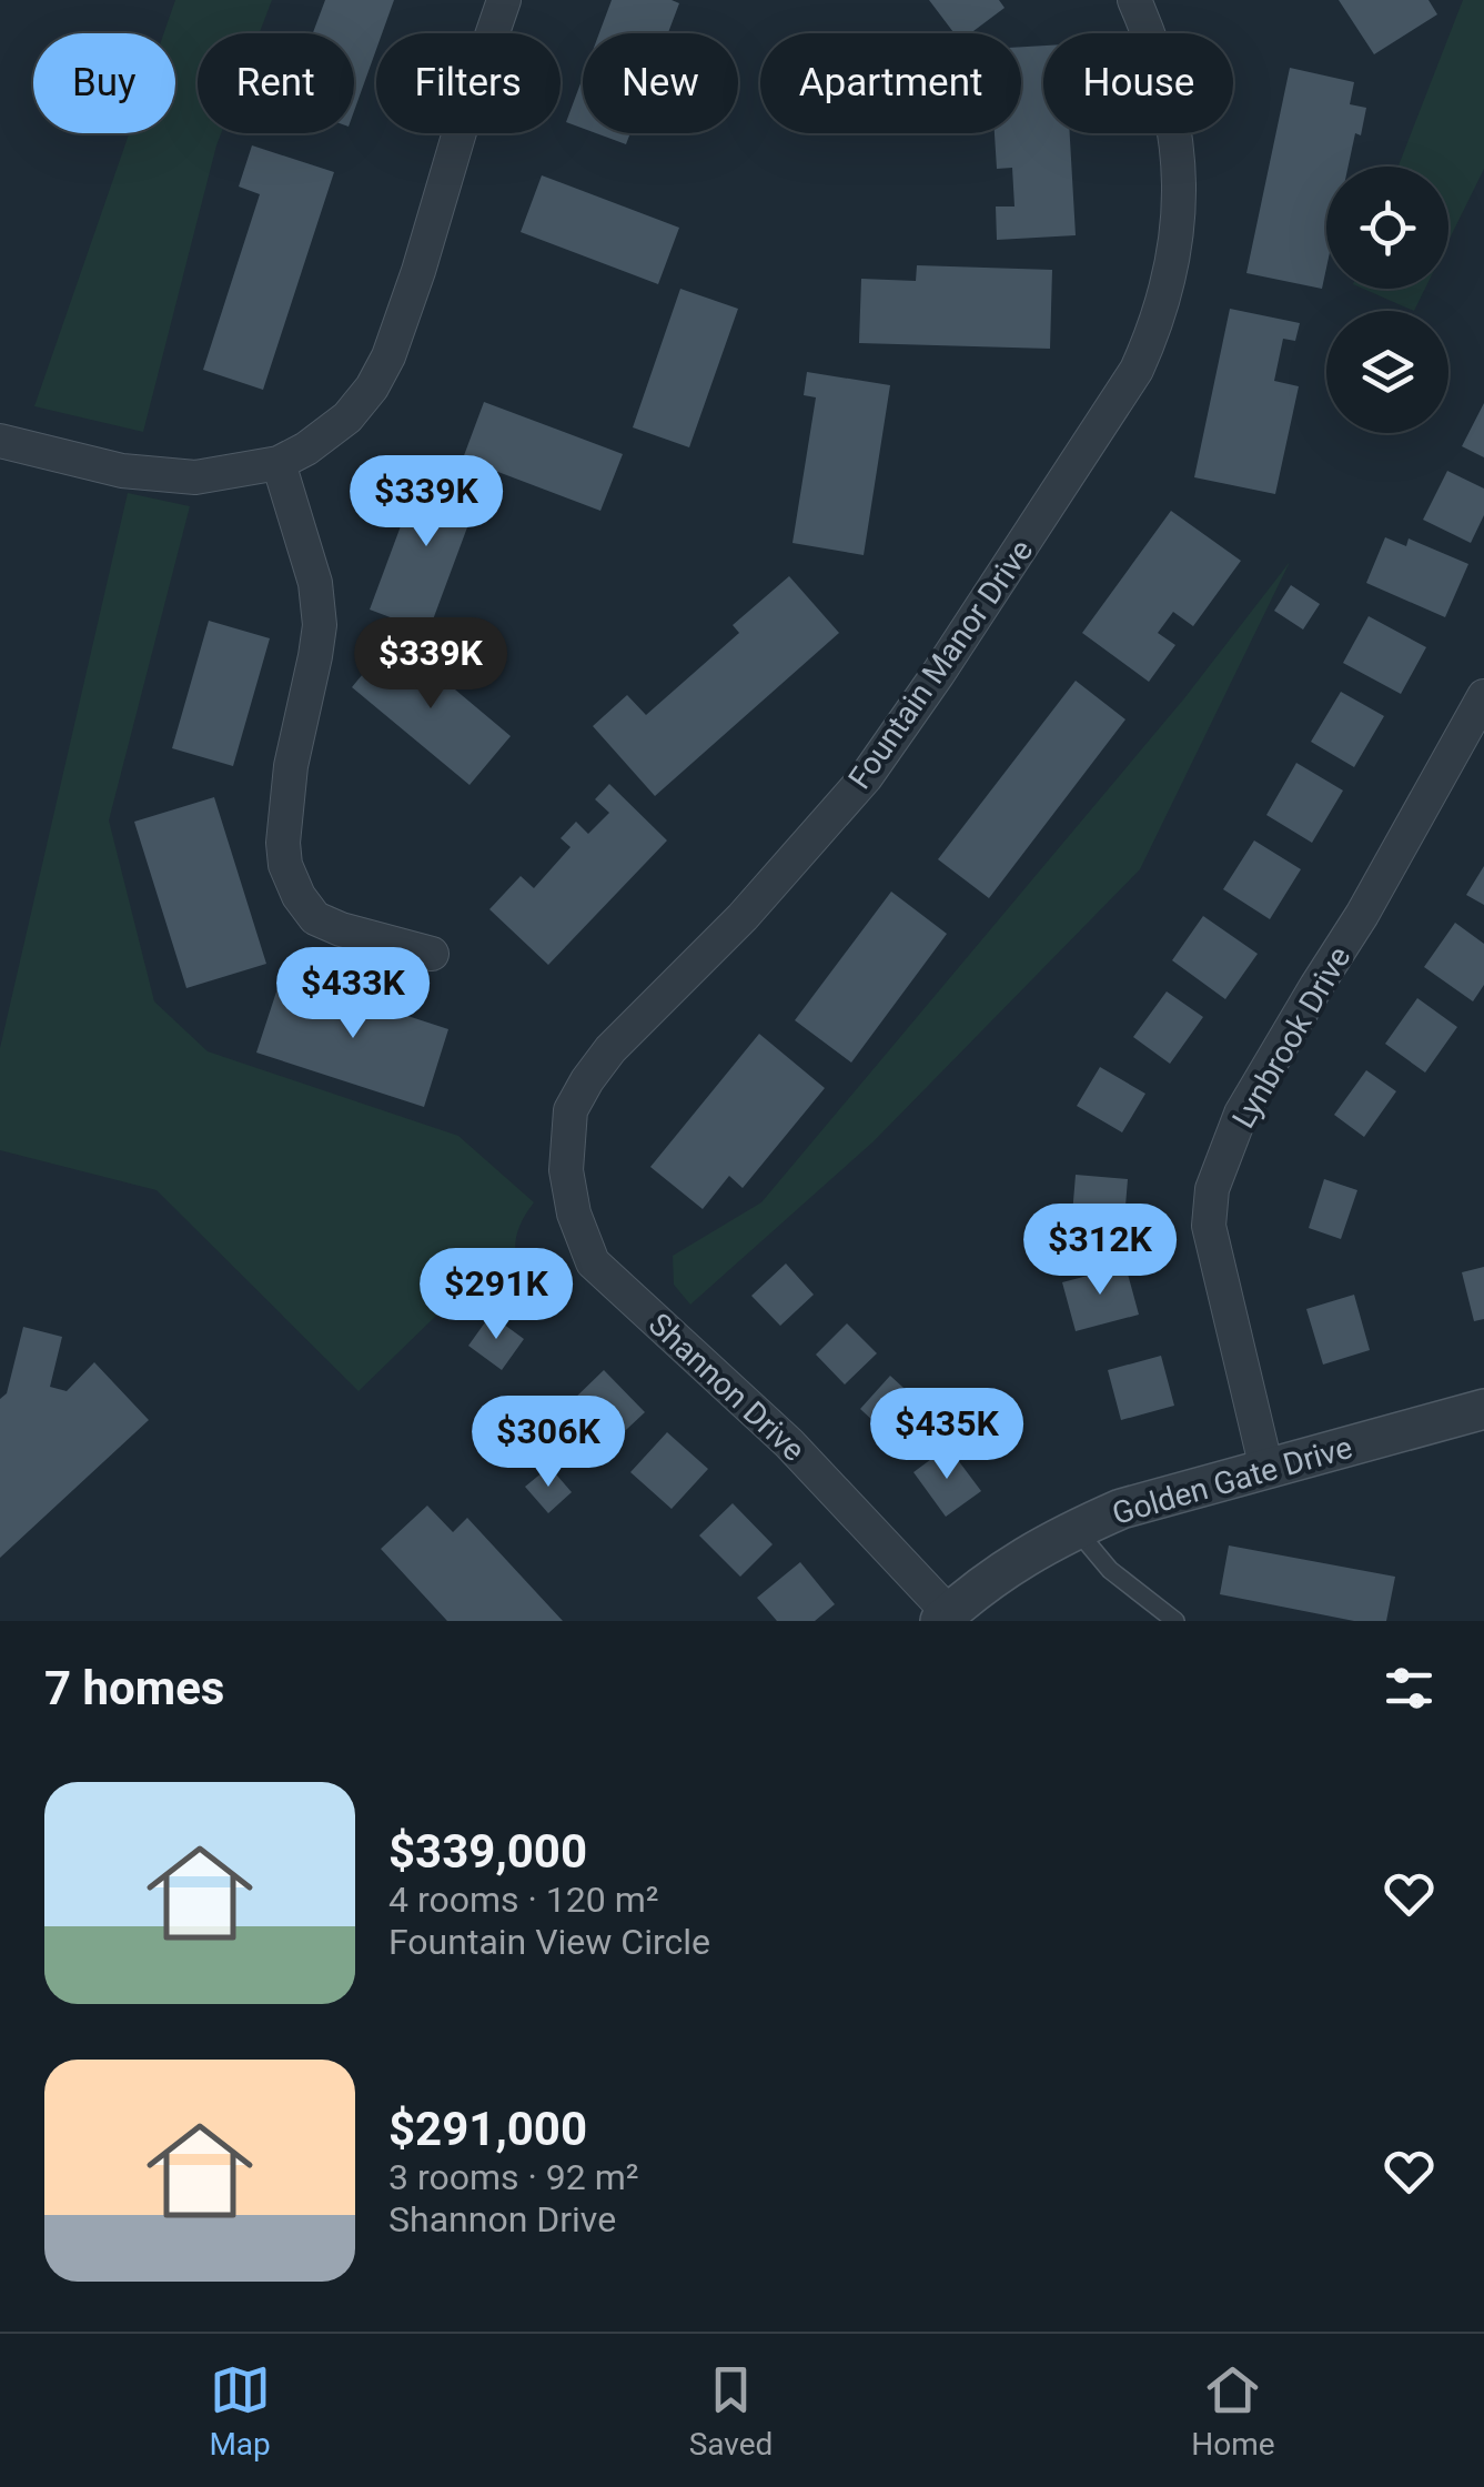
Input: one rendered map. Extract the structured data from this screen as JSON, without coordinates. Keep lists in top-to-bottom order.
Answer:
{
  "streets": {
    "street": [
      "Fountain Manor Drive",
      "Lynbrook Drive",
      "Shannon Drive",
      "Golden Gate Drive"
    ]
  },
  "crossings": [
    ["Fountain Manor Drive", "Shannon Drive"],
    ["Lynbrook Drive", "Golden Gate Drive"],
    ["Shannon Drive", "Golden Gate Drive"]
  ],
  "page": {
    "chip": [
      "Buy",
      "Rent",
      "Filters",
      "New",
      "Apartment",
      "House"
    ],
    "price": [
      "$339K",
      "$339K",
      "$433K",
      "$312K",
      "$291K",
      "$435K",
      "$306K"
    ],
    "heading": "7 homes",
    "list": [
      {
        "name": "$339,000",
        "note": "4 rooms · 120 m² · Fountain View Circle"
      },
      {
        "name": "$291,000",
        "note": "3 rooms · 92 m² · Shannon Drive"
      }
    ],
    "tabs": ["Map", "Saved", "Home"]
  }
}
